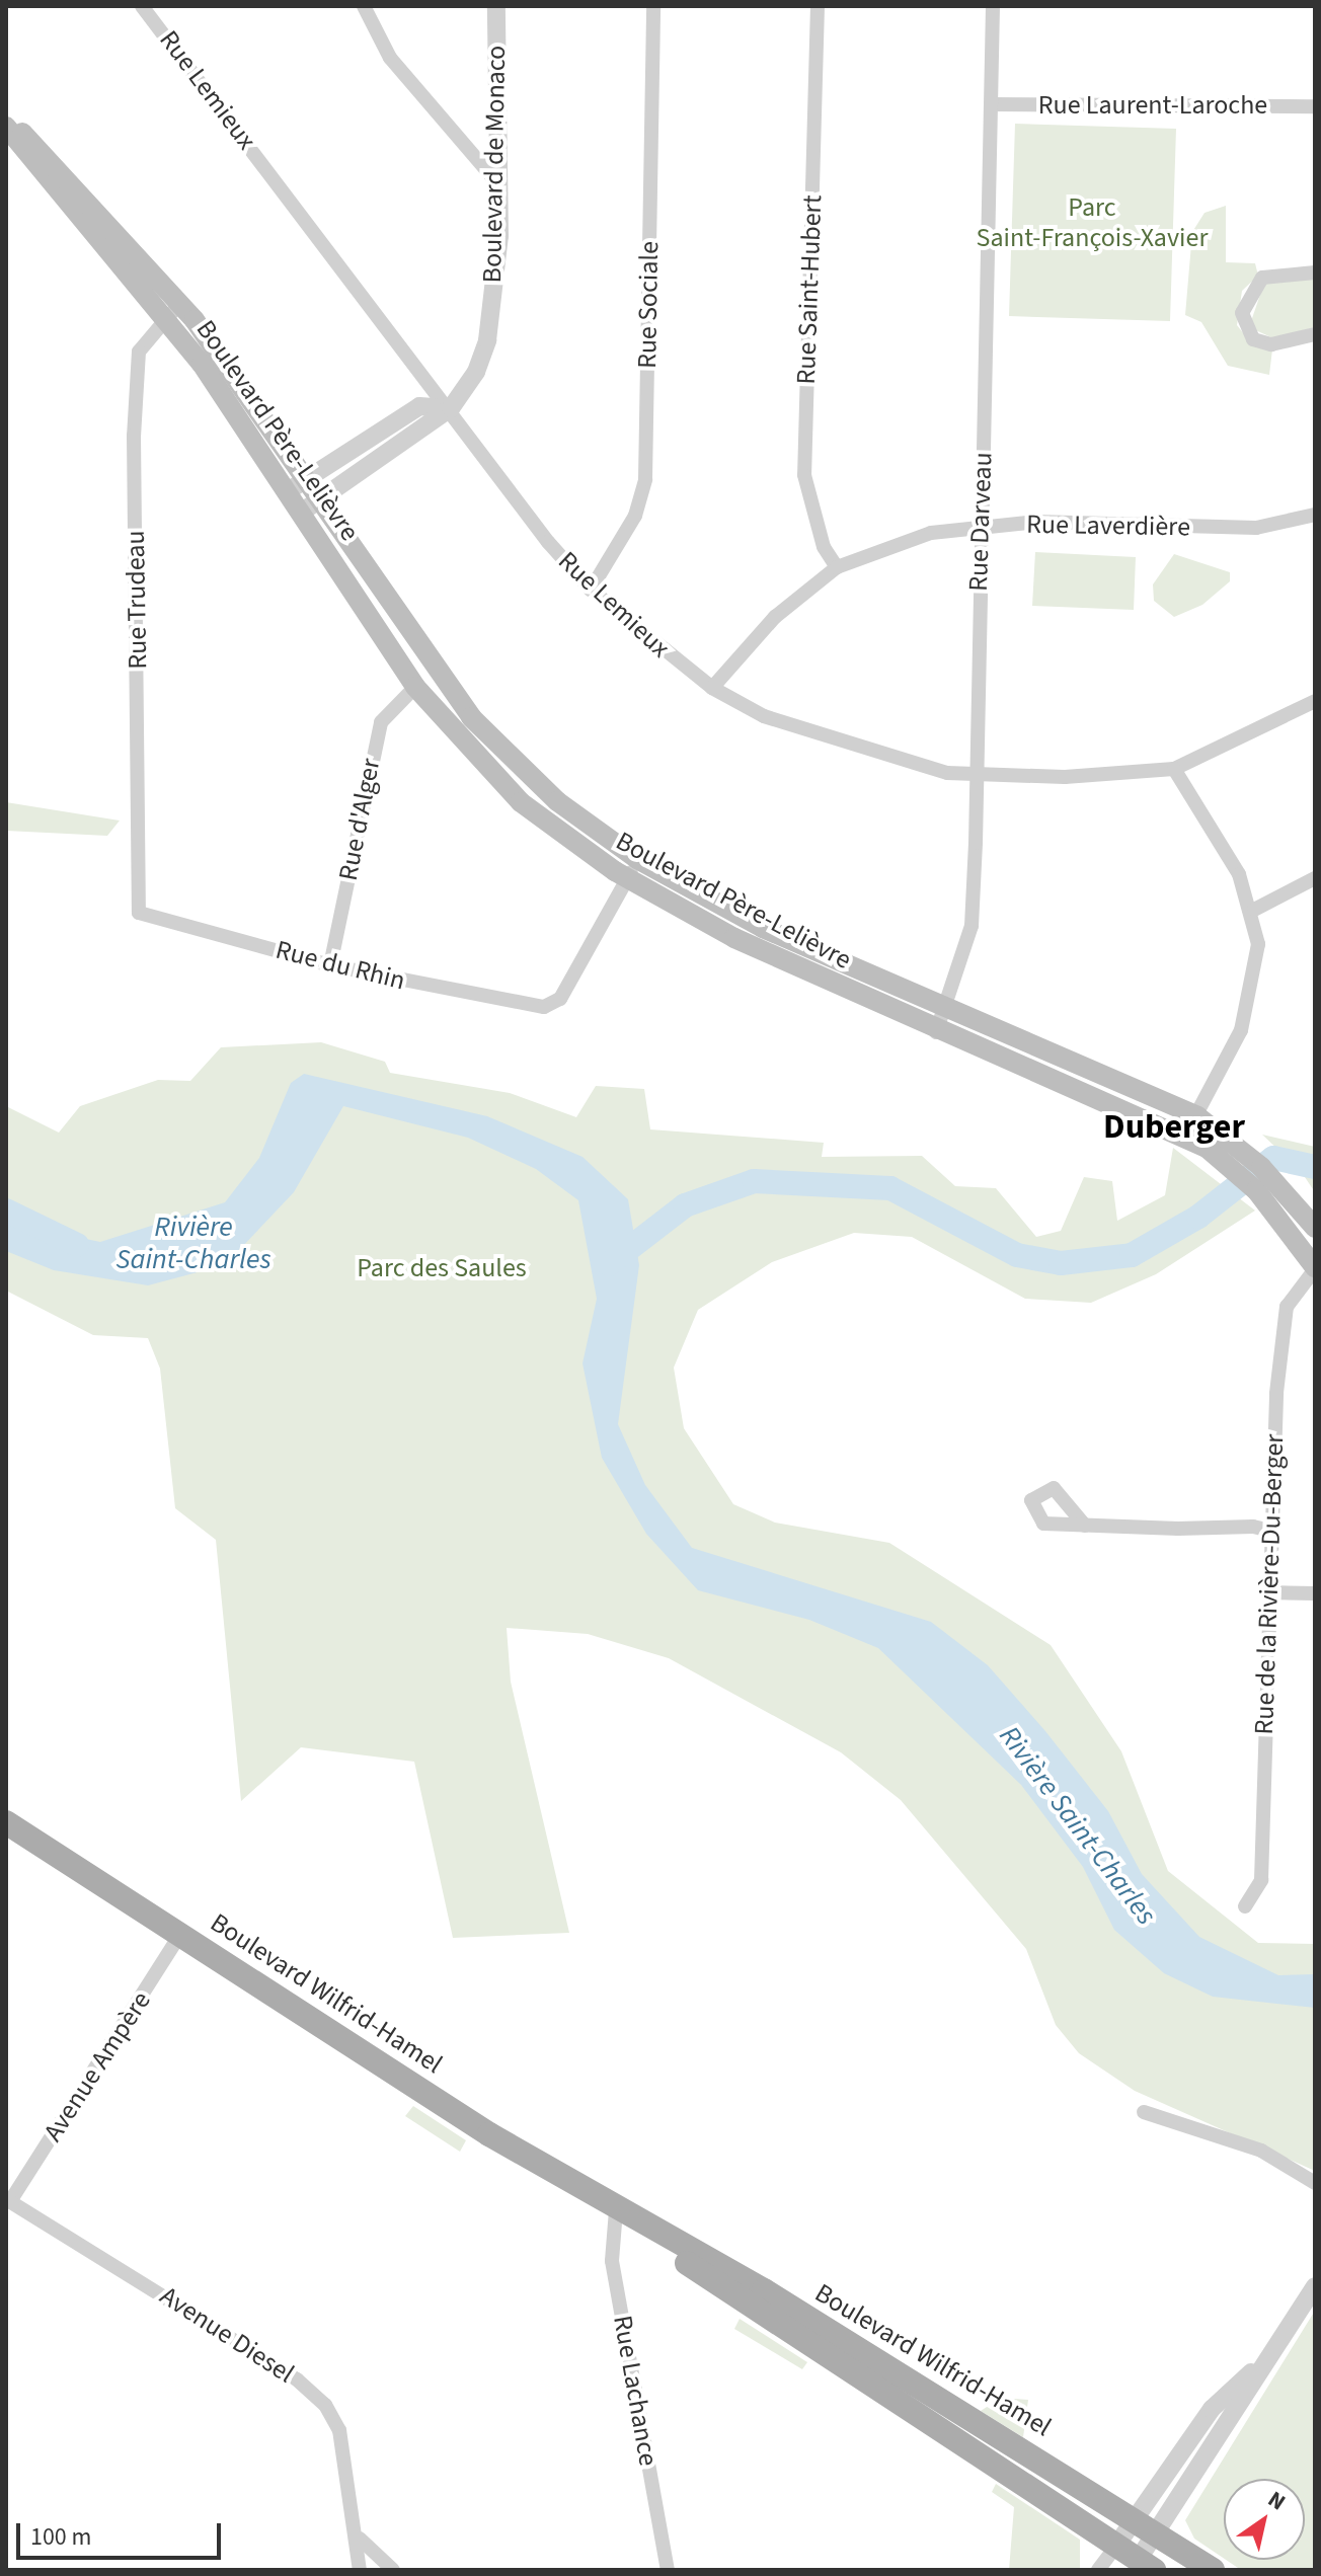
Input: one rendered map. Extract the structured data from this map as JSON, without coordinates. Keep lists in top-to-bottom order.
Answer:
{
  "streets": {
    "main road": ["Boulevard Père-Lelièvre", "Boulevard Wilfrid-Hamel"],
    "street": [
      "Rue Lemieux",
      "Rue Laurent-Laroche",
      "Boulevard de Monaco",
      "Rue Saint-Hubert",
      "Rue Sociale",
      "Rue Darveau",
      "Rue Laverdière",
      "Rue Trudeau",
      "Rue d'Alger",
      "Rue du Rhin",
      "Rue de la Rivière-Du-Berger",
      "Avenue Ampère",
      "Avenue Diesel",
      "Rue Lachance"
    ]
  },
  "crossings": [
    ["Rue Lemieux", "Boulevard de Monaco"],
    ["Rue Lemieux", "Rue Sociale"],
    ["Rue Lemieux", "Rue Darveau"],
    ["Rue Lemieux", "Rue Laverdière"],
    ["Rue Laurent-Laroche", "Rue Darveau"],
    ["Boulevard de Monaco", "Boulevard Père-Lelièvre"],
    ["Rue Saint-Hubert", "Rue Laverdière"],
    ["Boulevard Père-Lelièvre", "Rue Darveau"],
    ["Boulevard Père-Lelièvre", "Rue Trudeau"],
    ["Boulevard Père-Lelièvre", "Rue d'Alger"],
    ["Boulevard Père-Lelièvre", "Rue du Rhin"],
    ["Boulevard Père-Lelièvre", "Rue de la Rivière-Du-Berger"],
    ["Rue Darveau", "Rue Laverdière"],
    ["Rue Trudeau", "Rue du Rhin"],
    ["Rue d'Alger", "Rue du Rhin"],
    ["Boulevard Wilfrid-Hamel", "Avenue Ampère"],
    ["Boulevard Wilfrid-Hamel", "Rue Lachance"],
    ["Avenue Ampère", "Avenue Diesel"]
  ],
  "districts": ["Duberger"],
  "water": ["Rivière Saint-Charles"],
  "parks": ["Parc Saint-François-Xavier", "Parc des Saules"],
  "scale_bar": "100 m",
  "north": "top right"
}
